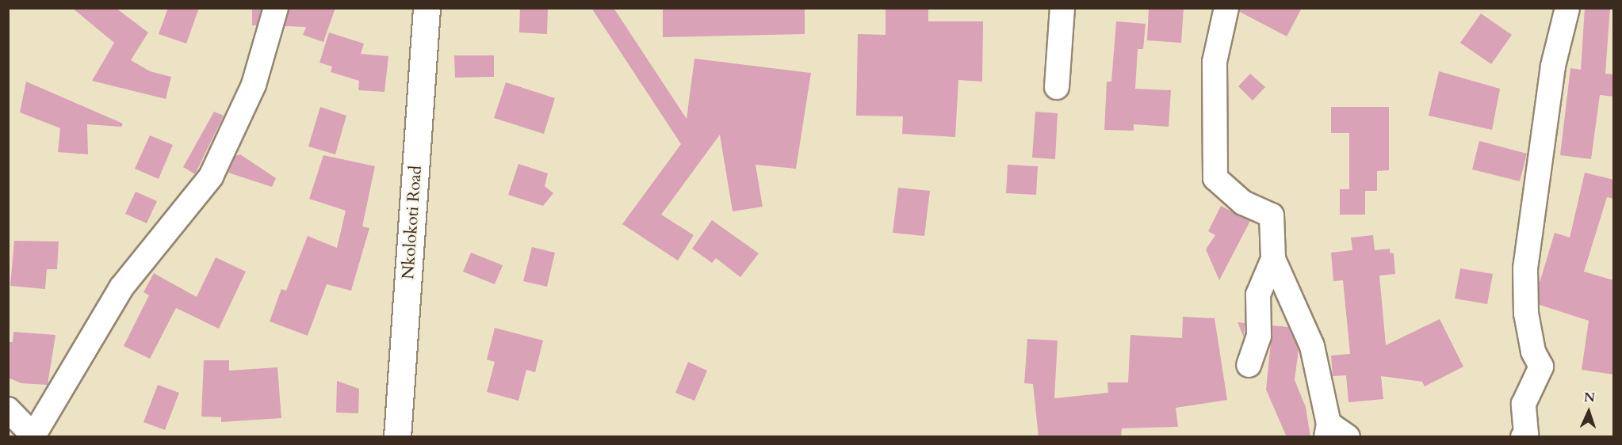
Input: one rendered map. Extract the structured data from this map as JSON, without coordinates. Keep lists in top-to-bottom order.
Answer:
{
  "streets": {
    "main road": ["Nkolokoti Road"]
  },
  "north": "top"
}
